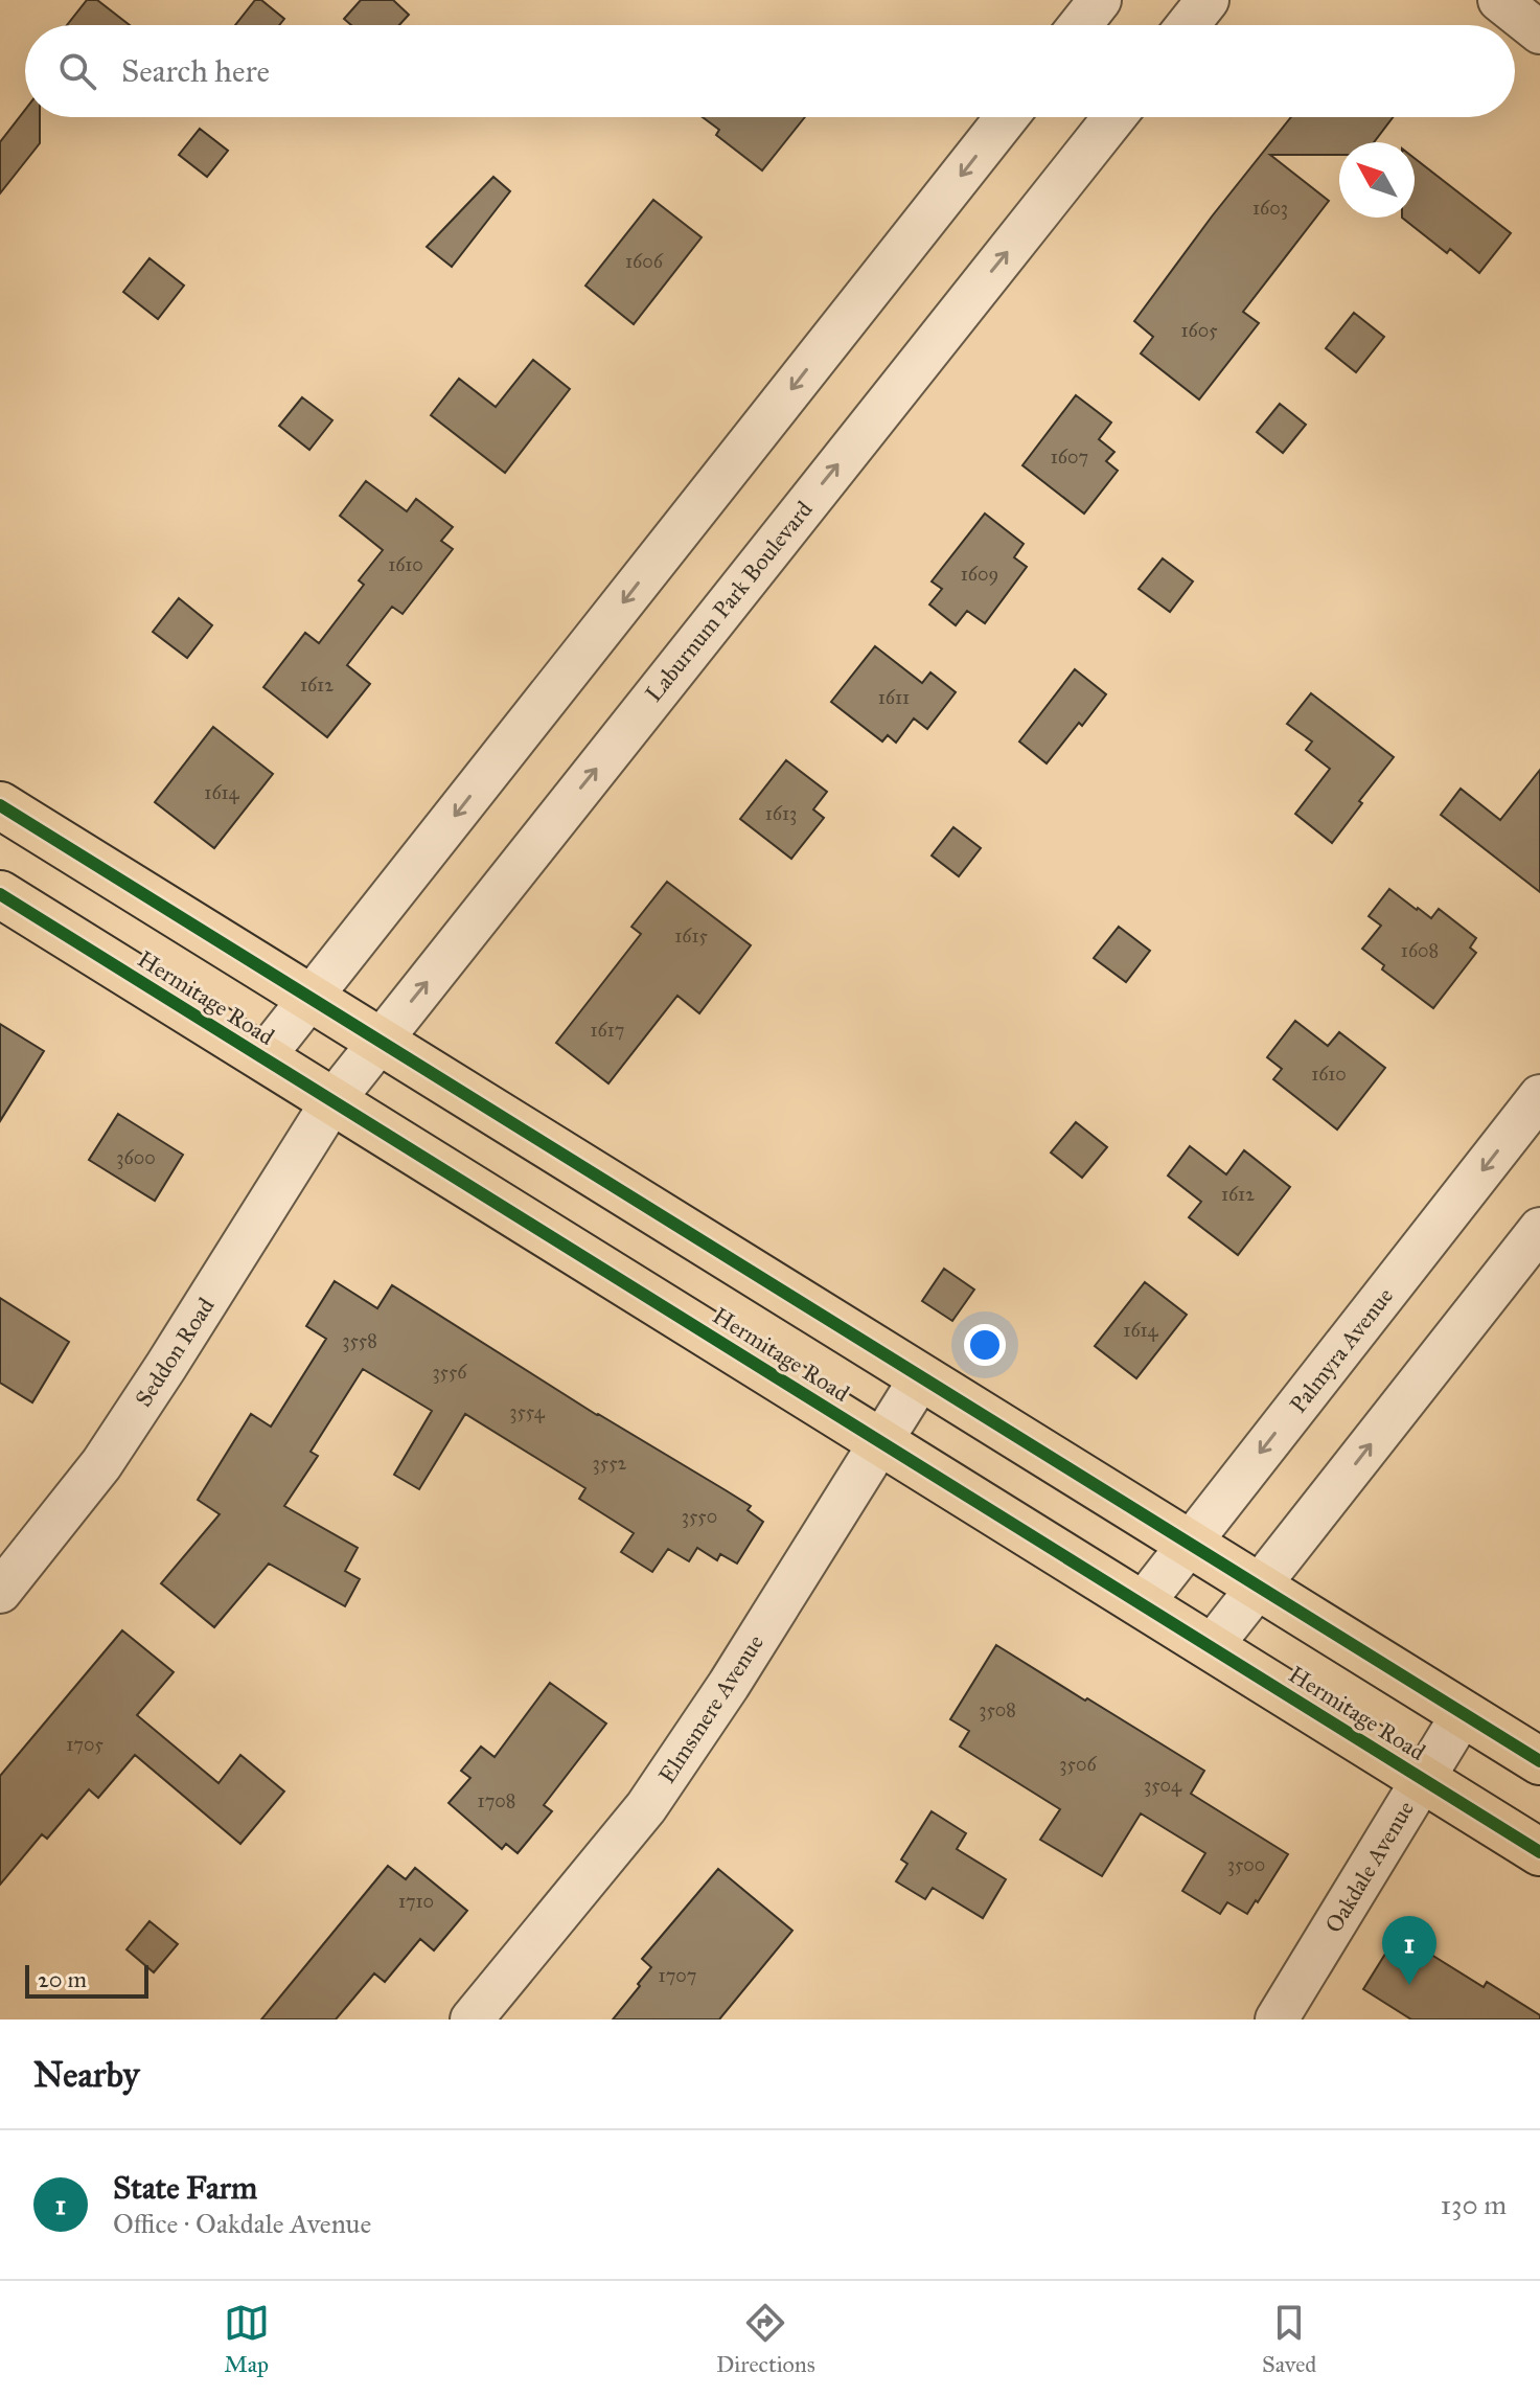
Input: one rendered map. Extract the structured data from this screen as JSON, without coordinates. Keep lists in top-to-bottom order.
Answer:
{
  "streets": {
    "main road": ["Hermitage Road"],
    "street": [
      "Laburnum Park Boulevard",
      "Palmyra Avenue",
      "Seddon Road",
      "Elmsmere Avenue",
      "Oakdale Avenue"
    ]
  },
  "crossings": [
    ["Laburnum Park Boulevard", "Hermitage Road"],
    ["Laburnum Park Boulevard", "Seddon Road"],
    ["Hermitage Road", "Palmyra Avenue"],
    ["Hermitage Road", "Seddon Road"],
    ["Hermitage Road", "Elmsmere Avenue"],
    ["Hermitage Road", "Oakdale Avenue"]
  ],
  "house_numbers": [
    "1603",
    "1606",
    "1605",
    "1607",
    "1610",
    "1609",
    "1612",
    "1611",
    "1614",
    "1613",
    "1615",
    "1608",
    "1617",
    "1610",
    "3600",
    "1612",
    "1614",
    "3558",
    "3556",
    "3554",
    "3552",
    "3550",
    "3508",
    "1705",
    "3506",
    "3504",
    "1708",
    "3500",
    "1710",
    "1707"
  ],
  "scale_bar": "20 m",
  "north": "top left",
  "page": {
    "search": "Search here",
    "pins": "1",
    "scale": "20 m",
    "heading": "Nearby",
    "list": [
      {
        "mark": "1",
        "name": "State Farm",
        "note": "Office · Oakdale Avenue",
        "value": "130 m"
      }
    ],
    "nav": ["Map", "Directions", "Saved"]
  }
}
